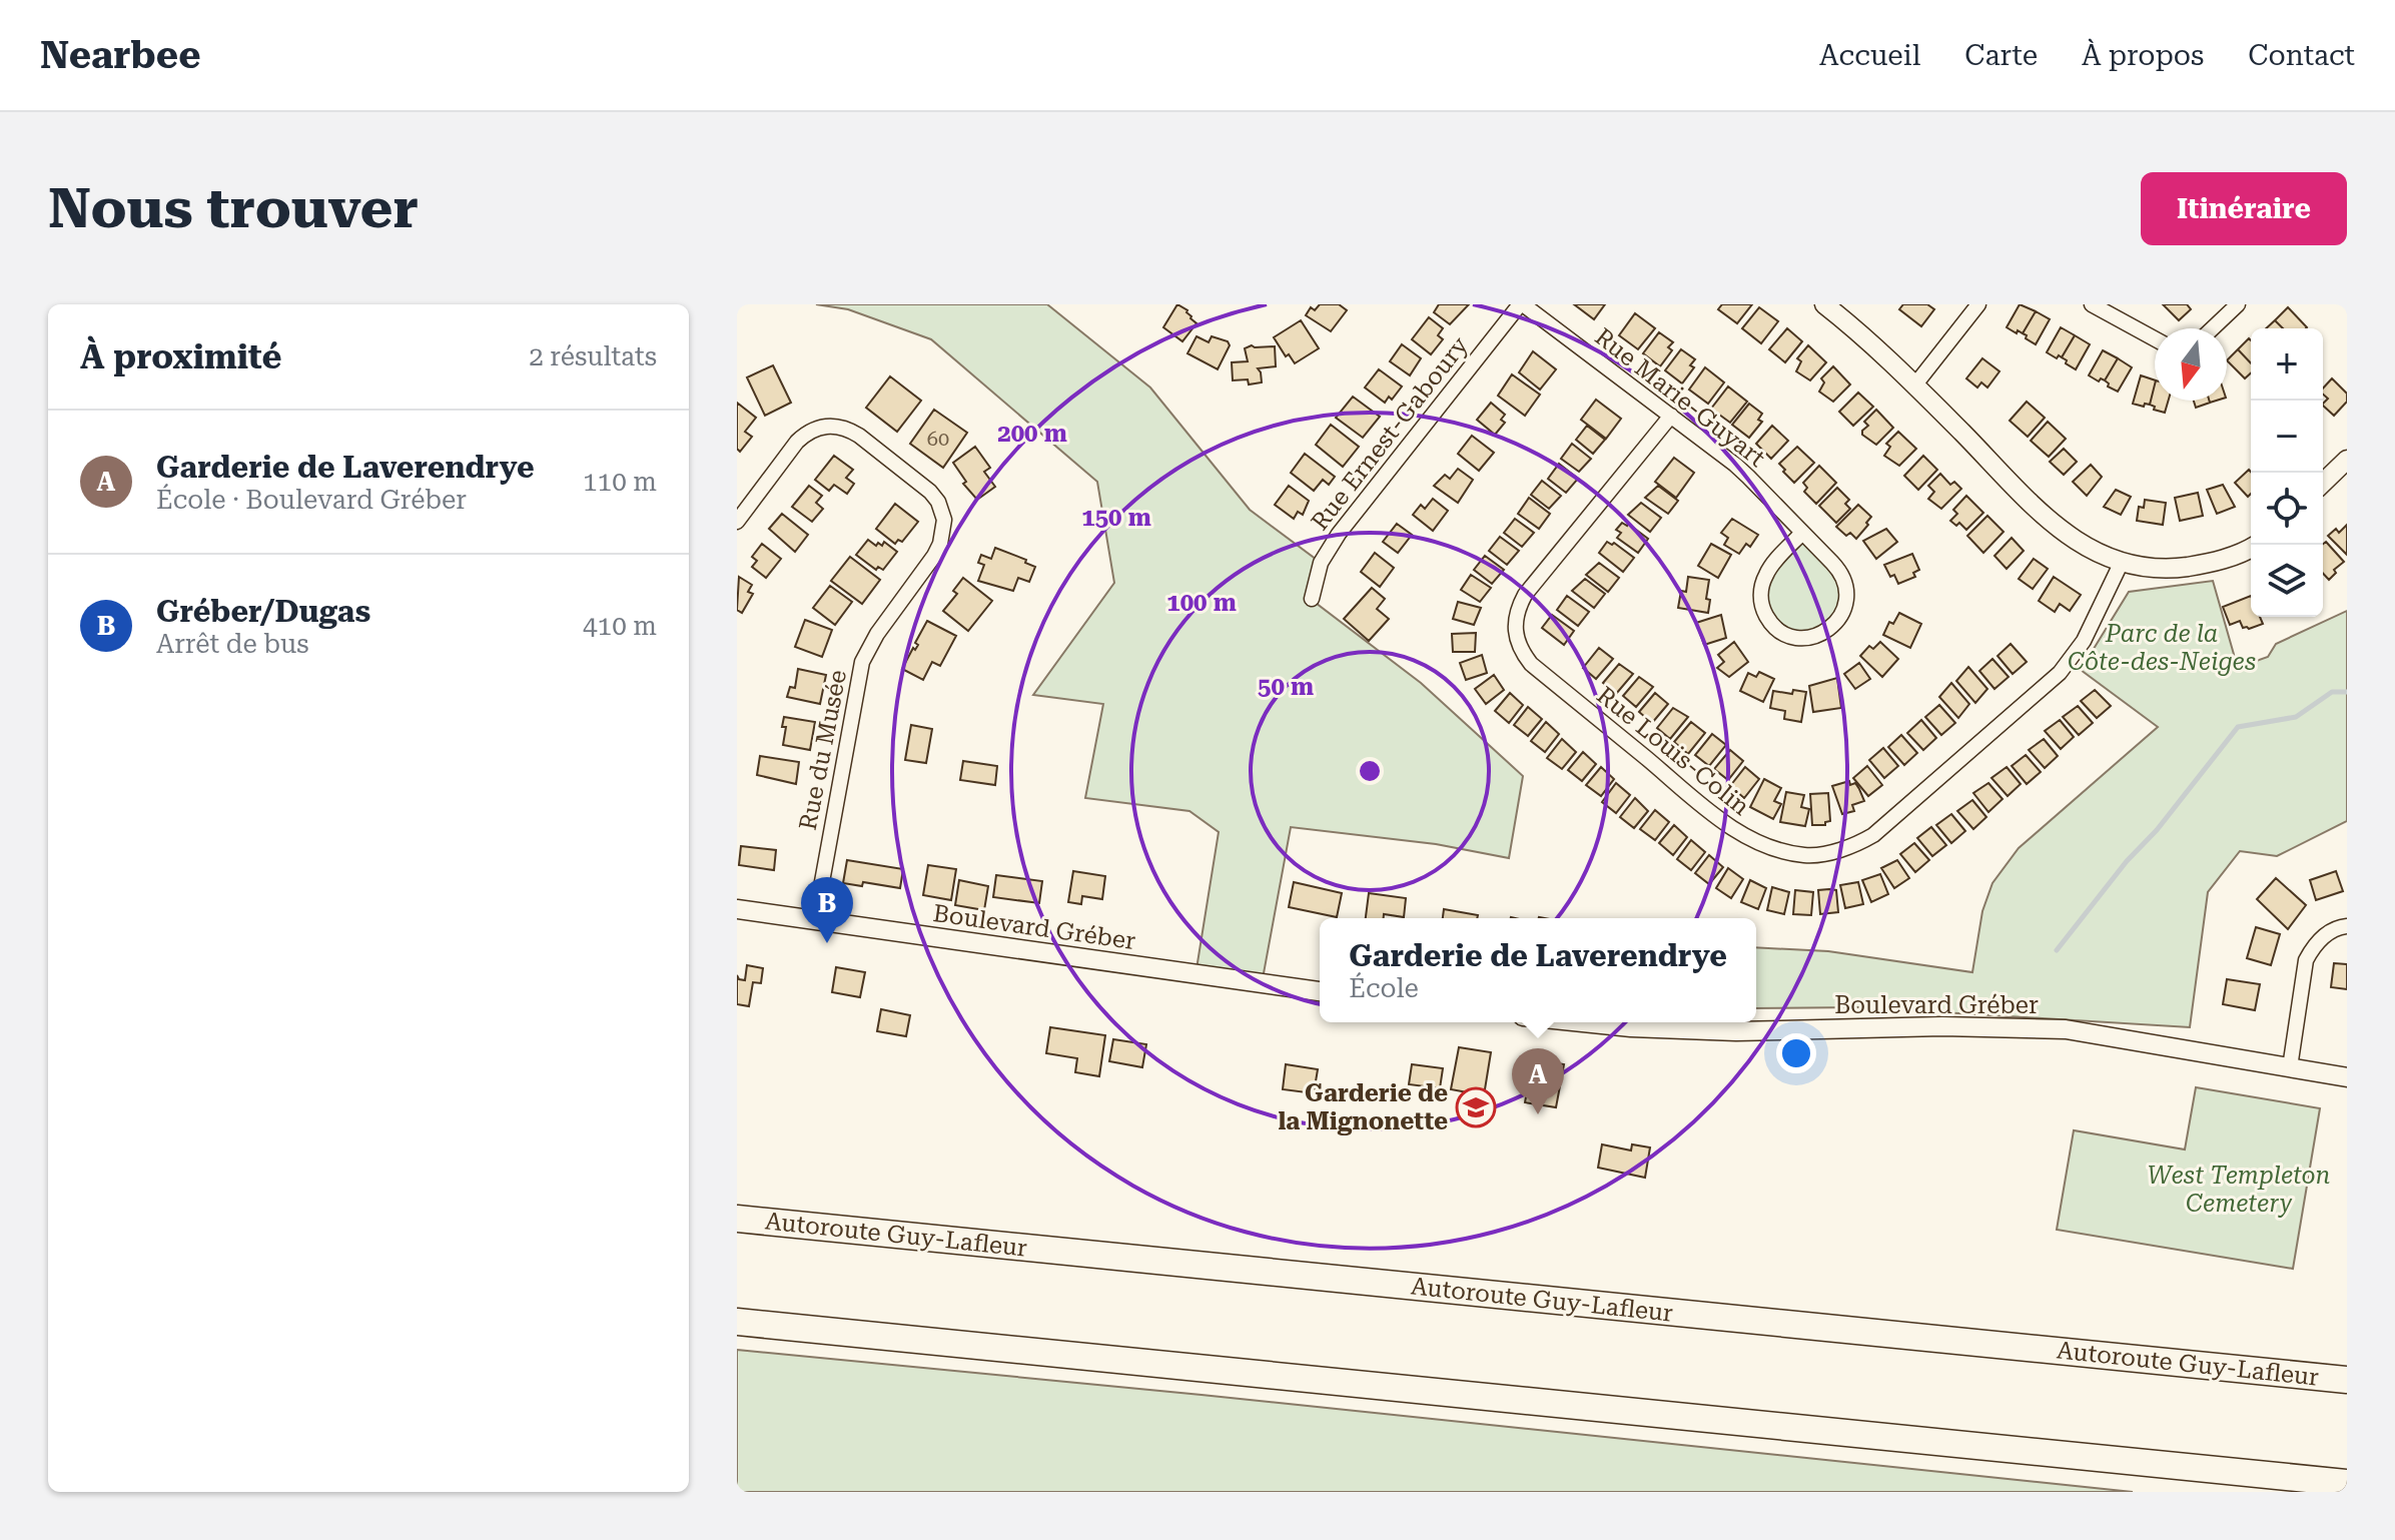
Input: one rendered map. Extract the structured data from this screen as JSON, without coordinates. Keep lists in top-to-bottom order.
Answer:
{
  "streets": {
    "highway": ["Autoroute Guy-Lafleur"],
    "street": [
      "Rue Marie-Guyart",
      "Rue Ernest-Gaboury",
      "Rue du Musée",
      "Rue Louis-Colin",
      "Boulevard Gréber"
    ]
  },
  "crossings": [
    ["Rue Marie-Guyart", "Rue Ernest-Gaboury"],
    ["Rue Marie-Guyart", "Rue Louis-Colin"],
    ["Rue du Musée", "Boulevard Gréber"]
  ],
  "parks": ["Parc de la Côte-des-Neiges", "West Templeton Cemetery"],
  "places": {
    "school or university": ["Garderie de la Mignonette"]
  },
  "house_numbers": ["60"],
  "north": "bottom",
  "page": {
    "header": "Nearbee",
    "nav": [
      "Accueil",
      "Carte",
      "À propos",
      "Contact"
    ],
    "buttons": "Itinéraire",
    "title": "Nous trouver",
    "heading": ["À proximité", "2 résultats"],
    "map_buttons": ["+", "−"],
    "list": [
      {
        "mark": "A",
        "name": "Garderie de Laverendrye",
        "note": "École · Boulevard Gréber",
        "value": "110 m"
      },
      {
        "mark": "B",
        "name": "Gréber/Dugas",
        "note": "Arrêt de bus",
        "value": "410 m"
      }
    ],
    "pins": ["B", "A"],
    "popup": ["Garderie de Laverendrye", "École"]
  },
  "rings": [
    "200 m",
    "150 m",
    "100 m",
    "50 m"
  ]
}
